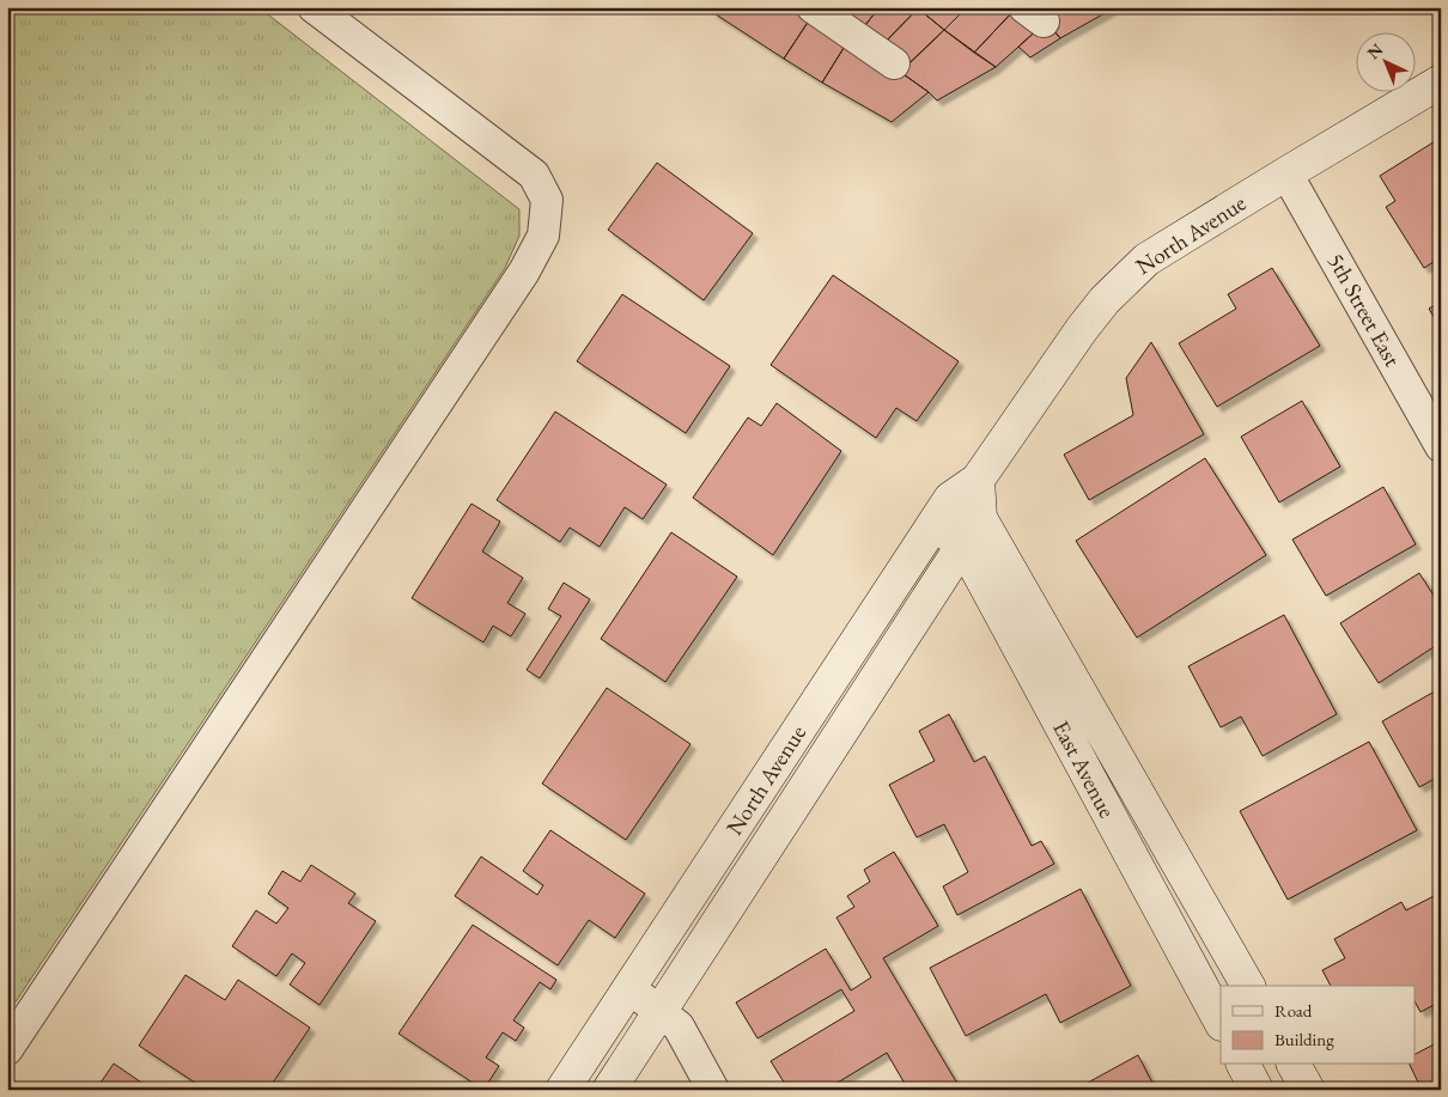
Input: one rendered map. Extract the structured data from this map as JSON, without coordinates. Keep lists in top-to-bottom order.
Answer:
{
  "streets": {
    "street": ["North Avenue", "5th Street East", "East Avenue"]
  },
  "crossings": [
    ["North Avenue", "5th Street East"],
    ["North Avenue", "East Avenue"]
  ],
  "legend": ["Road", "Building"],
  "north": "top left"
}
